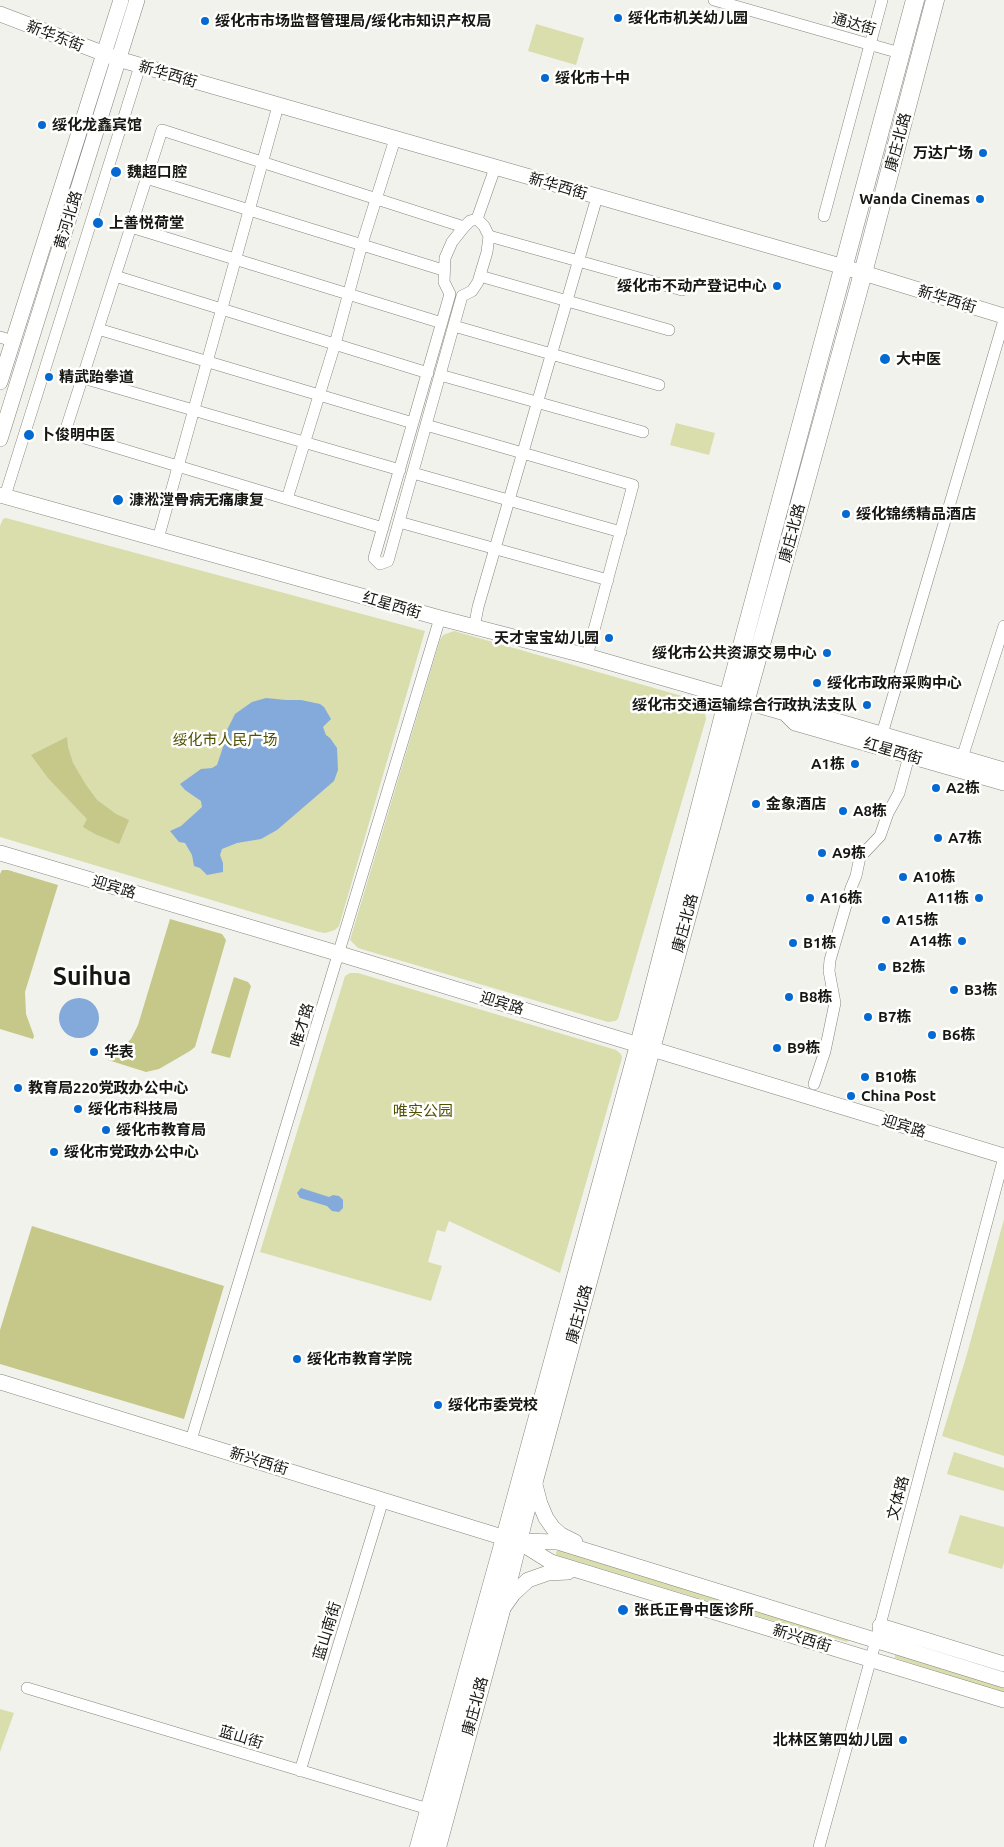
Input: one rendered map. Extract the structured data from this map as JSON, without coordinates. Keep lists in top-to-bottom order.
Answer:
{
  "streets": {
    "highway": ["康庄北路"],
    "main road": [
      "新华东街",
      "新华西街",
      "黄河北路",
      "红星西街",
      "迎宾路",
      "新兴西街"
    ],
    "street": [
      "通达街",
      "唯才路",
      "文体路",
      "蓝山南街",
      "蓝山街"
    ]
  },
  "crossings": [
    ["通达街", "康庄北路"],
    ["新华东街", "新华西街"],
    ["新华东街", "黄河北路"],
    ["新华西街", "康庄北路"],
    ["新华西街", "黄河北路"],
    ["康庄北路", "红星西街"],
    ["康庄北路", "迎宾路"],
    ["康庄北路", "新兴西街"],
    ["康庄北路", "蓝山街"],
    ["红星西街", "唯才路"],
    ["迎宾路", "唯才路"],
    ["迎宾路", "文体路"],
    ["唯才路", "新兴西街"],
    ["新兴西街", "文体路"],
    ["新兴西街", "蓝山南街"],
    ["蓝山南街", "蓝山街"]
  ],
  "districts": ["Suihua"],
  "parks": ["绥化市人民广场", "唯实公园"],
  "places": [
    "绥化市机关幼儿园",
    "绥化市市场监督管理局/绥化市知识产权局",
    "绥化市十中",
    "绥化龙鑫宾馆",
    "万达广场",
    "魏超口腔",
    "Wanda Cinemas",
    "上善悦荷堂",
    "绥化市不动产登记中心",
    "大中医",
    "精武跆拳道",
    "卜俊明中医",
    "漮淞漟骨病无痛康复",
    "绥化锦绣精品酒店",
    "天才宝宝幼儿园",
    "绥化市公共资源交易中心",
    "绥化市政府采购中心",
    "绥化市交通运输综合行政执法支队",
    "A1栋",
    "A2栋",
    "金象酒店",
    "A8栋",
    "A7栋",
    "A9栋",
    "A10栋",
    "A16栋",
    "A11栋",
    "A15栋",
    "A14栋",
    "B1栋",
    "B2栋",
    "B3栋",
    "B8栋",
    "B7栋",
    "B6栋",
    "B9栋",
    "华表",
    "B10栋",
    "教育局220党政办公中心",
    "China Post",
    "绥化市科技局",
    "绥化市教育局",
    "绥化市党政办公中心",
    "绥化市教育学院",
    "绥化市委党校",
    "张氏正骨中医诊所",
    "北林区第四幼儿园"
  ]
}
